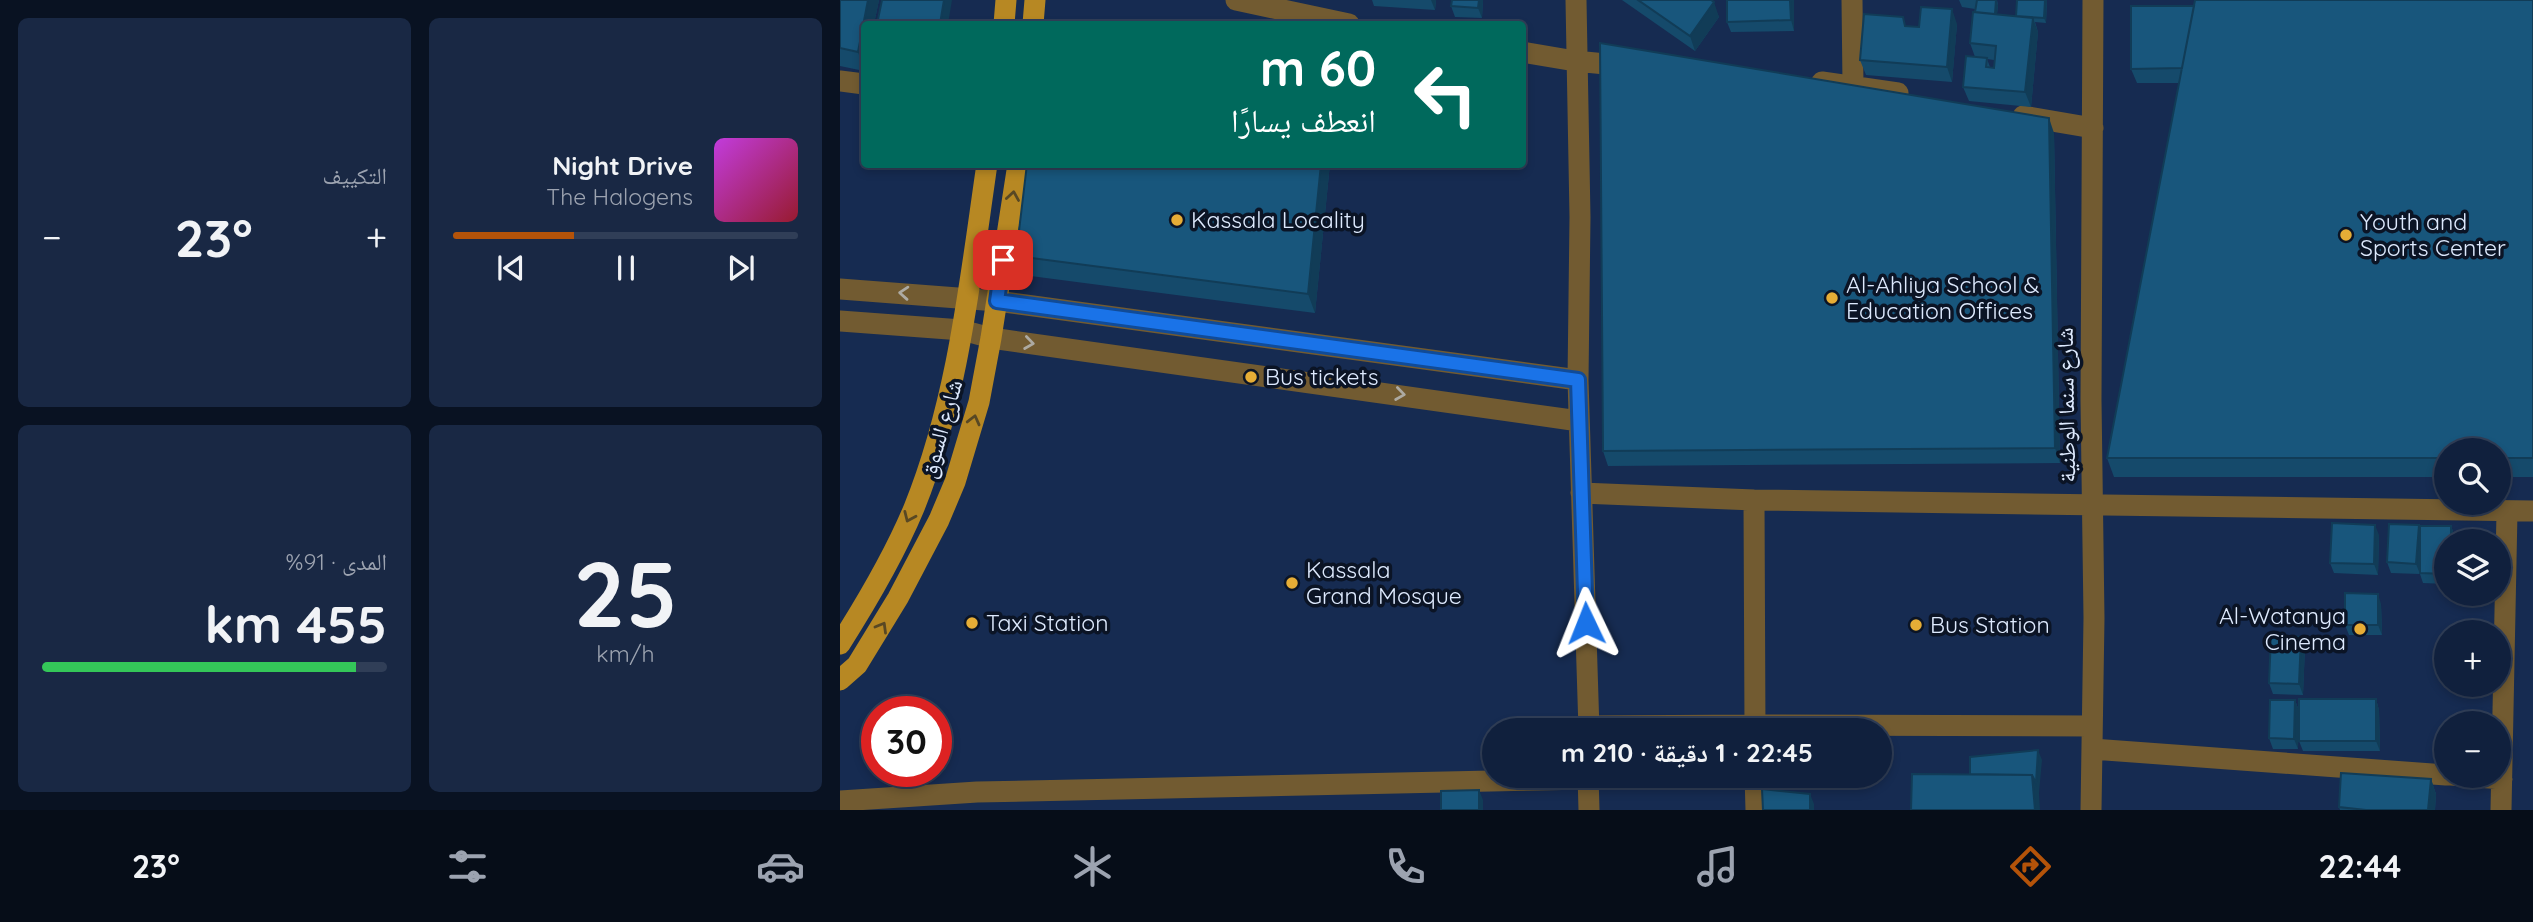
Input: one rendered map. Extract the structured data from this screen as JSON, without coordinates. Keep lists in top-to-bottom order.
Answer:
{
  "streets": {
    "main road": ["شارع السوق"],
    "street": ["شارع سنما الوطنية"]
  },
  "places": [
    "Kassala Locality",
    "Youth and Sports Center",
    "Al-Ahliya School & Education Offices",
    "Bus tickets",
    "Kassala Grand Mosque",
    "Taxi Station",
    "Bus Station",
    "Al-Watanya Cinema"
  ],
  "page": {
    "tile": [
      "التكييف",
      ["25", "km/h"],
      ["المدى · 91%", "455 km"]
    ],
    "turn": ["60 m", "انعطف يسارًا"],
    "song": ["Night Drive", "The Halogens"],
    "heat": ["−", "23°", "+"],
    "map_buttons": ["+", "−"],
    "limit": "30",
    "trip": "22:45 · 1 دقيقة · 210 m",
    "tabs": ["22:44", "23°"]
  }
}
